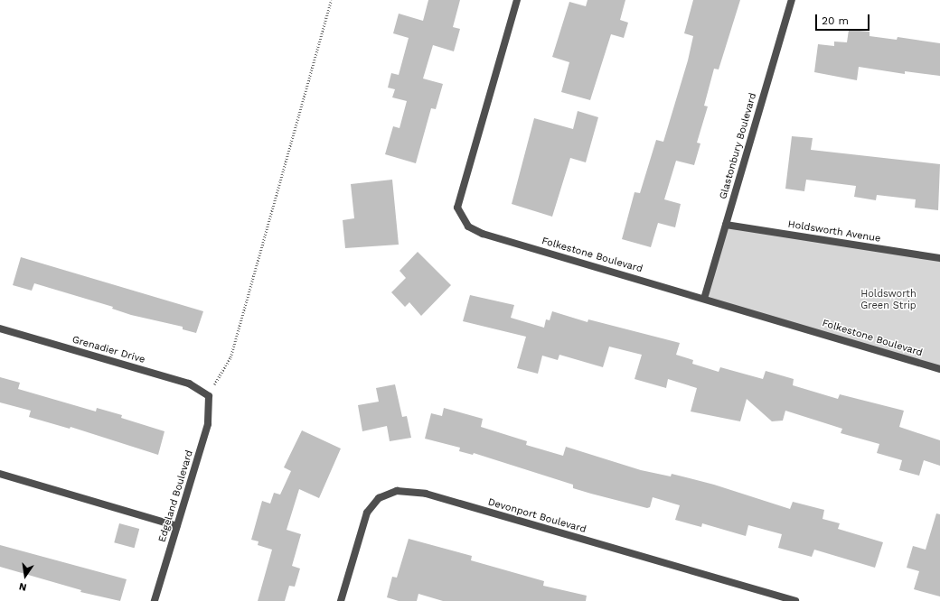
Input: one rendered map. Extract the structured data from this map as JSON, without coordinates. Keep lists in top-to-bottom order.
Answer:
{
  "streets": {
    "street": [
      "Glastonbury Boulevard",
      "Holdsworth Avenue",
      "Folkestone Boulevard",
      "Grenadier Drive",
      "Edgeland Boulevard",
      "Devonport Boulevard"
    ]
  },
  "crossings": [
    ["Glastonbury Boulevard", "Holdsworth Avenue"],
    ["Glastonbury Boulevard", "Folkestone Boulevard"],
    ["Grenadier Drive", "Edgeland Boulevard"]
  ],
  "parks": ["Holdsworth Green Strip"],
  "scale_bar": "20 m",
  "north": "bottom"
}
